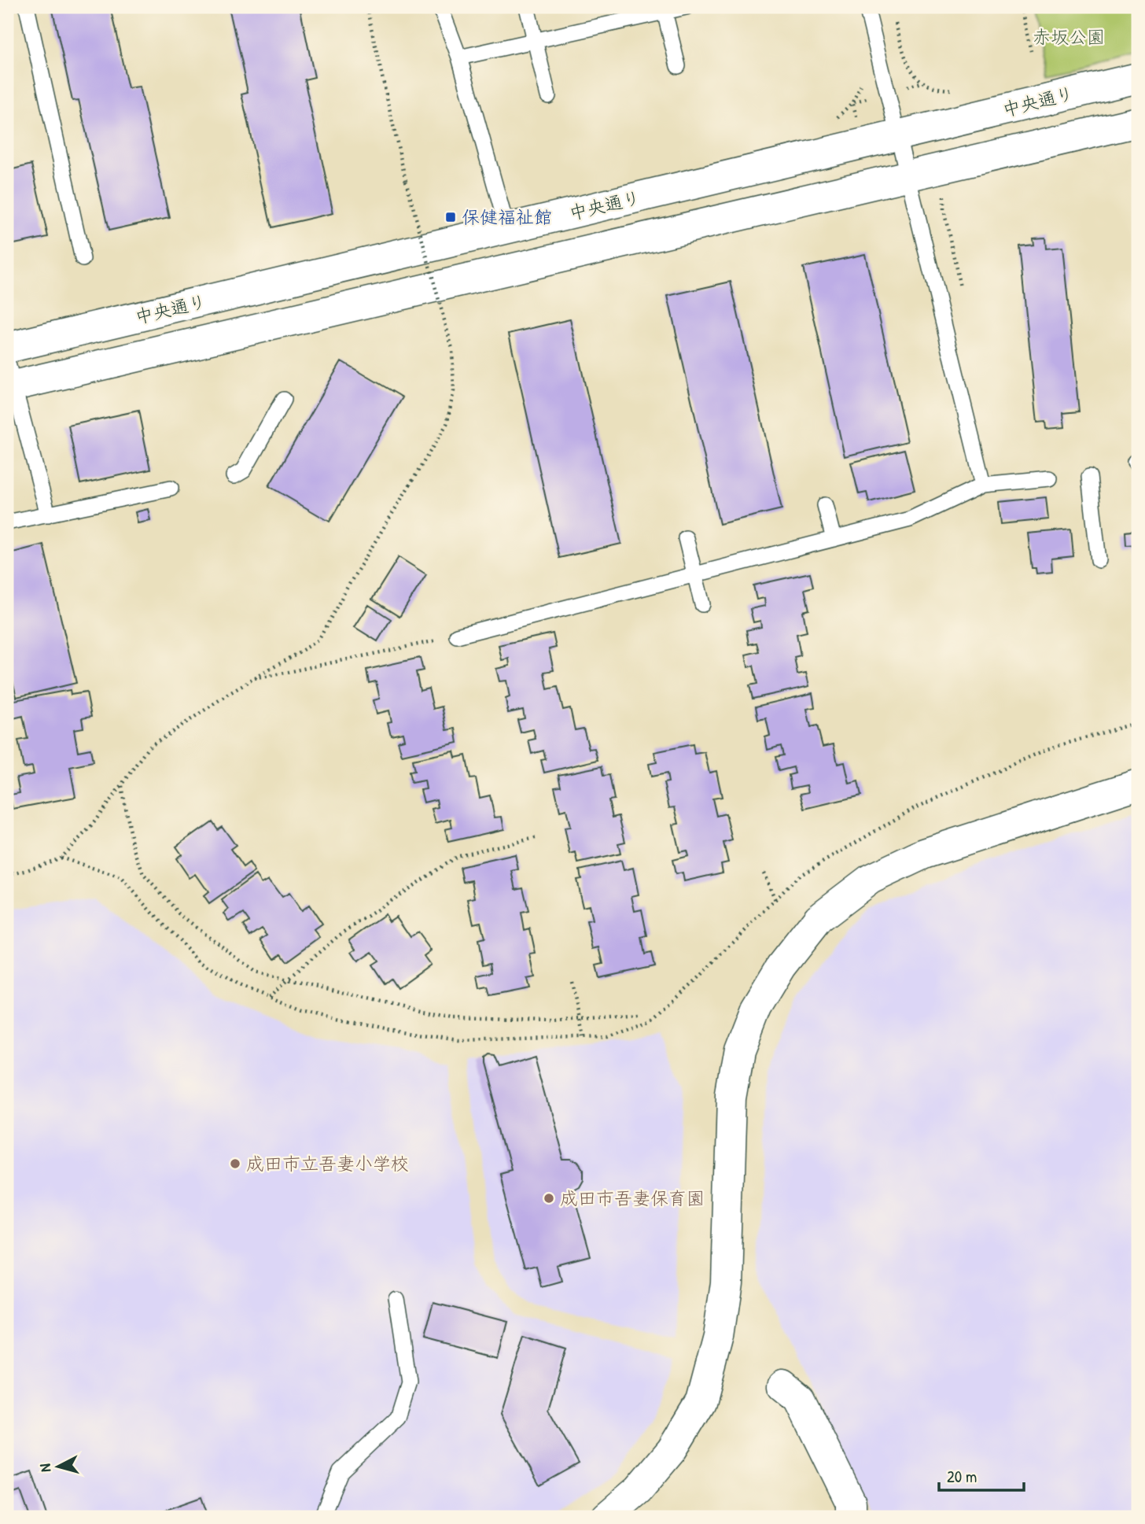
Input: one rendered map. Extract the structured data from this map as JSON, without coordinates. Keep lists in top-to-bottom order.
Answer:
{
  "streets": {
    "street": ["中央通り"]
  },
  "parks": ["赤坂公園"],
  "places": {
    "transit": ["保健福祉館"],
    "other": ["成田市立吾妻小学校", "成田市吾妻保育園"]
  },
  "scale_bar": "20 m",
  "north": "left"
}
